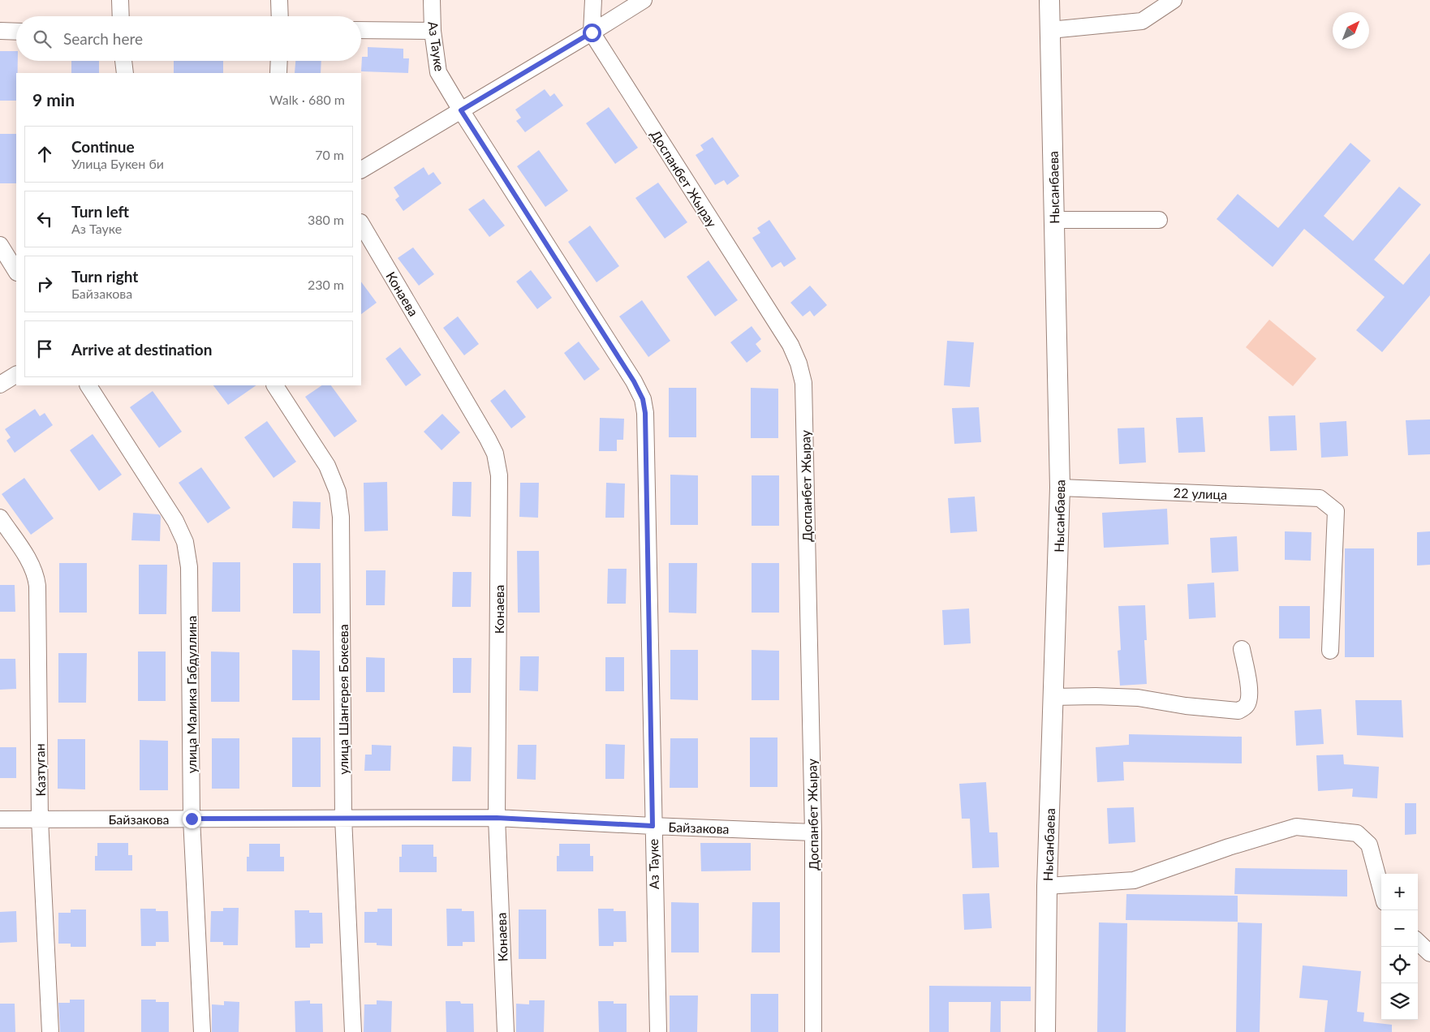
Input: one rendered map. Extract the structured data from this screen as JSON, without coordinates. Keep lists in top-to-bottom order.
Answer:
{
  "streets": {
    "street": [
      "Аз Тауке",
      "Доспанбет Жырау",
      "Нысанбаева",
      "Конаева",
      "22 улица",
      "улица Малика Габдуллина",
      "улица Шангерея Бокеева",
      "Казтуган",
      "Байзакова"
    ]
  },
  "crossings": [
    ["Аз Тауке", "Байзакова"],
    ["Доспанбет Жырау", "Байзакова"],
    ["Нысанбаева", "22 улица"],
    ["Конаева", "Байзакова"],
    ["улица Малика Габдуллина", "Байзакова"],
    ["улица Шангерея Бокеева", "Байзакова"],
    ["Казтуган", "Байзакова"]
  ],
  "north": "top right",
  "page": {
    "search": "Search here",
    "heading": ["9 min", "Walk · 680 m"],
    "list": [
      ["Continue", "Улица Букен би", "70 m"],
      ["Turn left", "Аз Тауке", "380 m"],
      ["Turn right", "Байзакова", "230 m"],
      "Arrive at destination"
    ],
    "map_buttons": ["+", "−"]
  }
}
